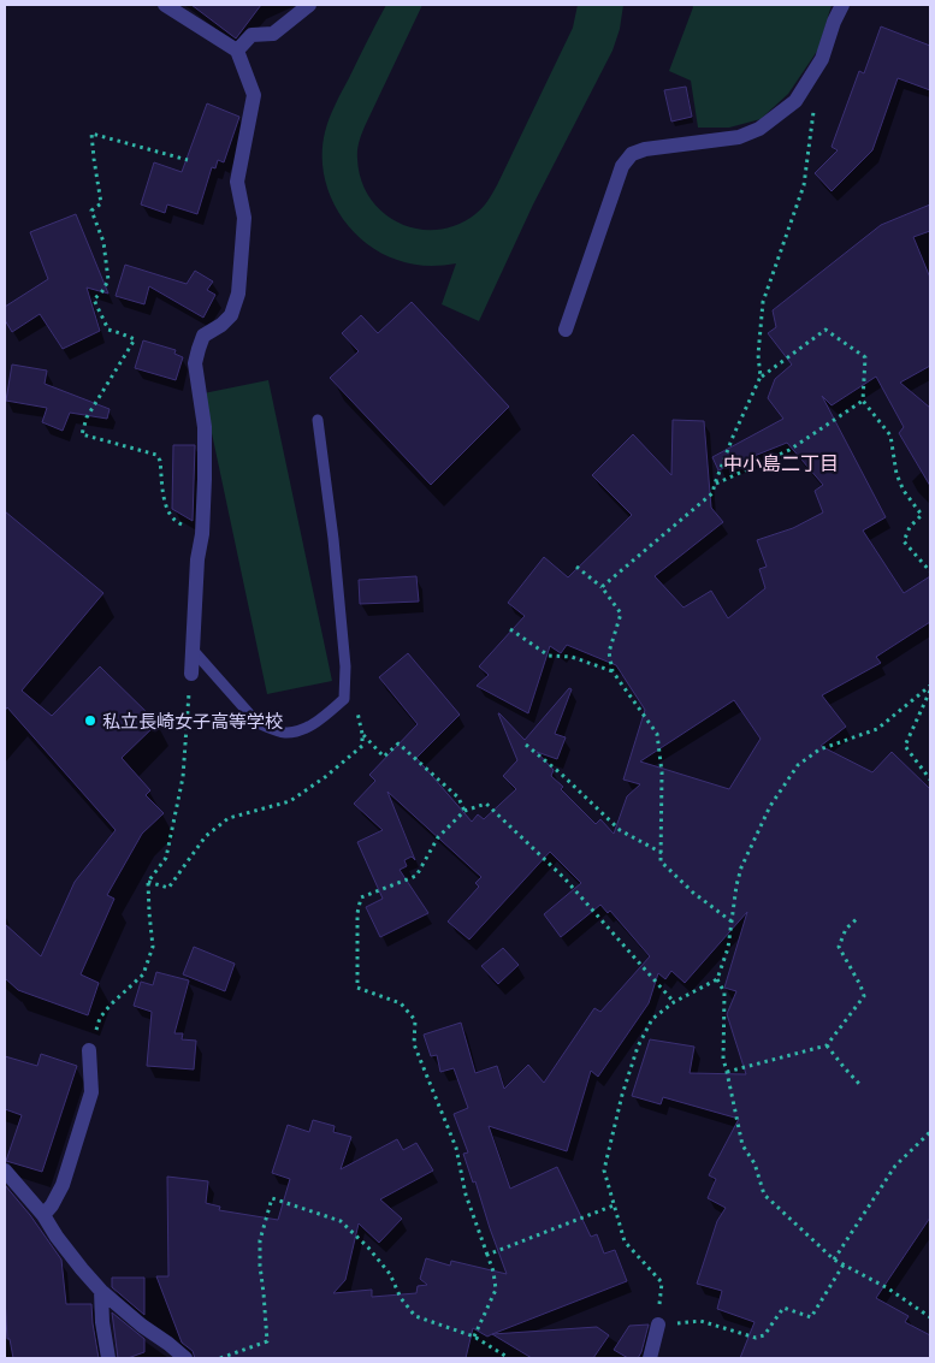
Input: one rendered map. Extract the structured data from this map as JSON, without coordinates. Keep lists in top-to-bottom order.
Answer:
{
  "districts": ["中小島二丁目"],
  "places": ["私立長崎女子高等学校"]
}
